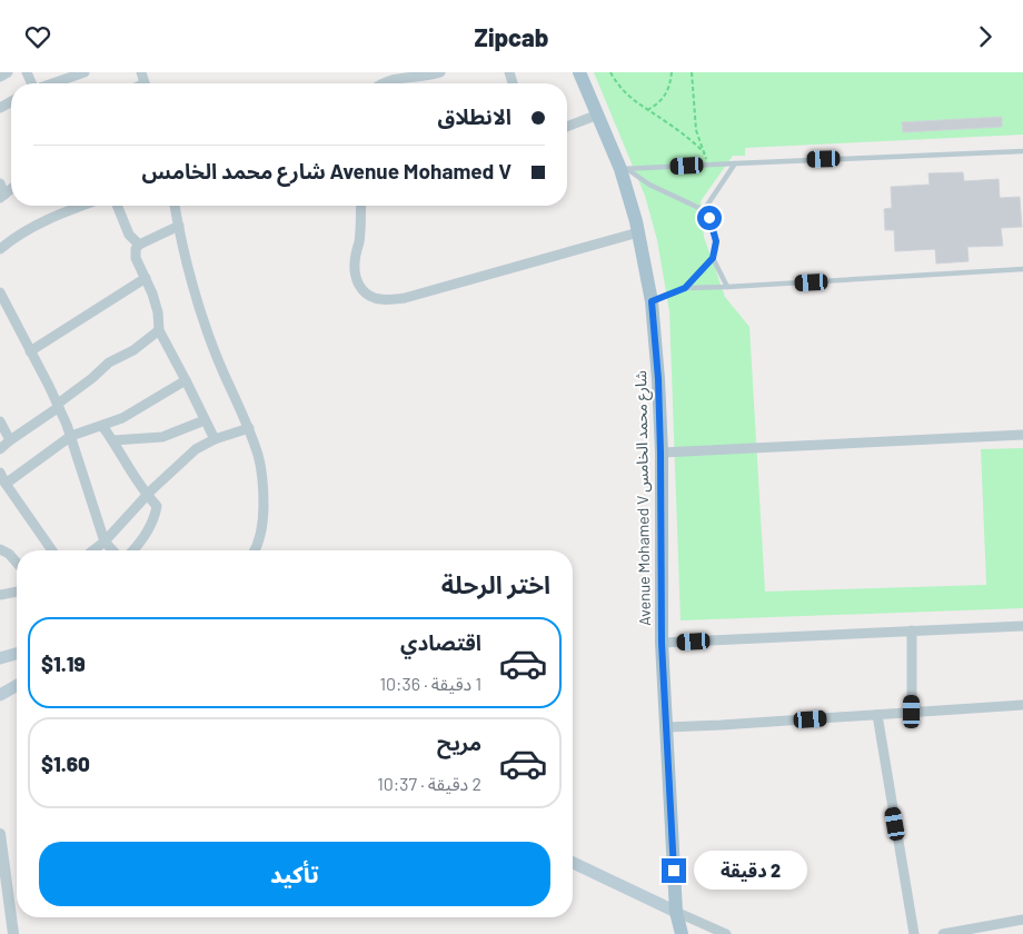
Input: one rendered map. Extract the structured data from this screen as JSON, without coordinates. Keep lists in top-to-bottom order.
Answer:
{
  "streets": {
    "main road": ["Avenue Mohamed V شارع محمد الخامس"]
  },
  "page": {
    "header": "Zipcab",
    "banner": ["الانطلاق", "Avenue Mohamed V شارع محمد الخامس"],
    "heading": "اختر الرحلة",
    "list": [
      {
        "name": "اقتصادي",
        "note": "1 دقيقة · 10:36",
        "value": "$1.19"
      },
      {
        "name": "مريح",
        "note": "2 دقيقة · 10:37",
        "value": "$1.60"
      }
    ],
    "buttons": "تأكيد",
    "bubble": "2 دقيقة"
  }
}
